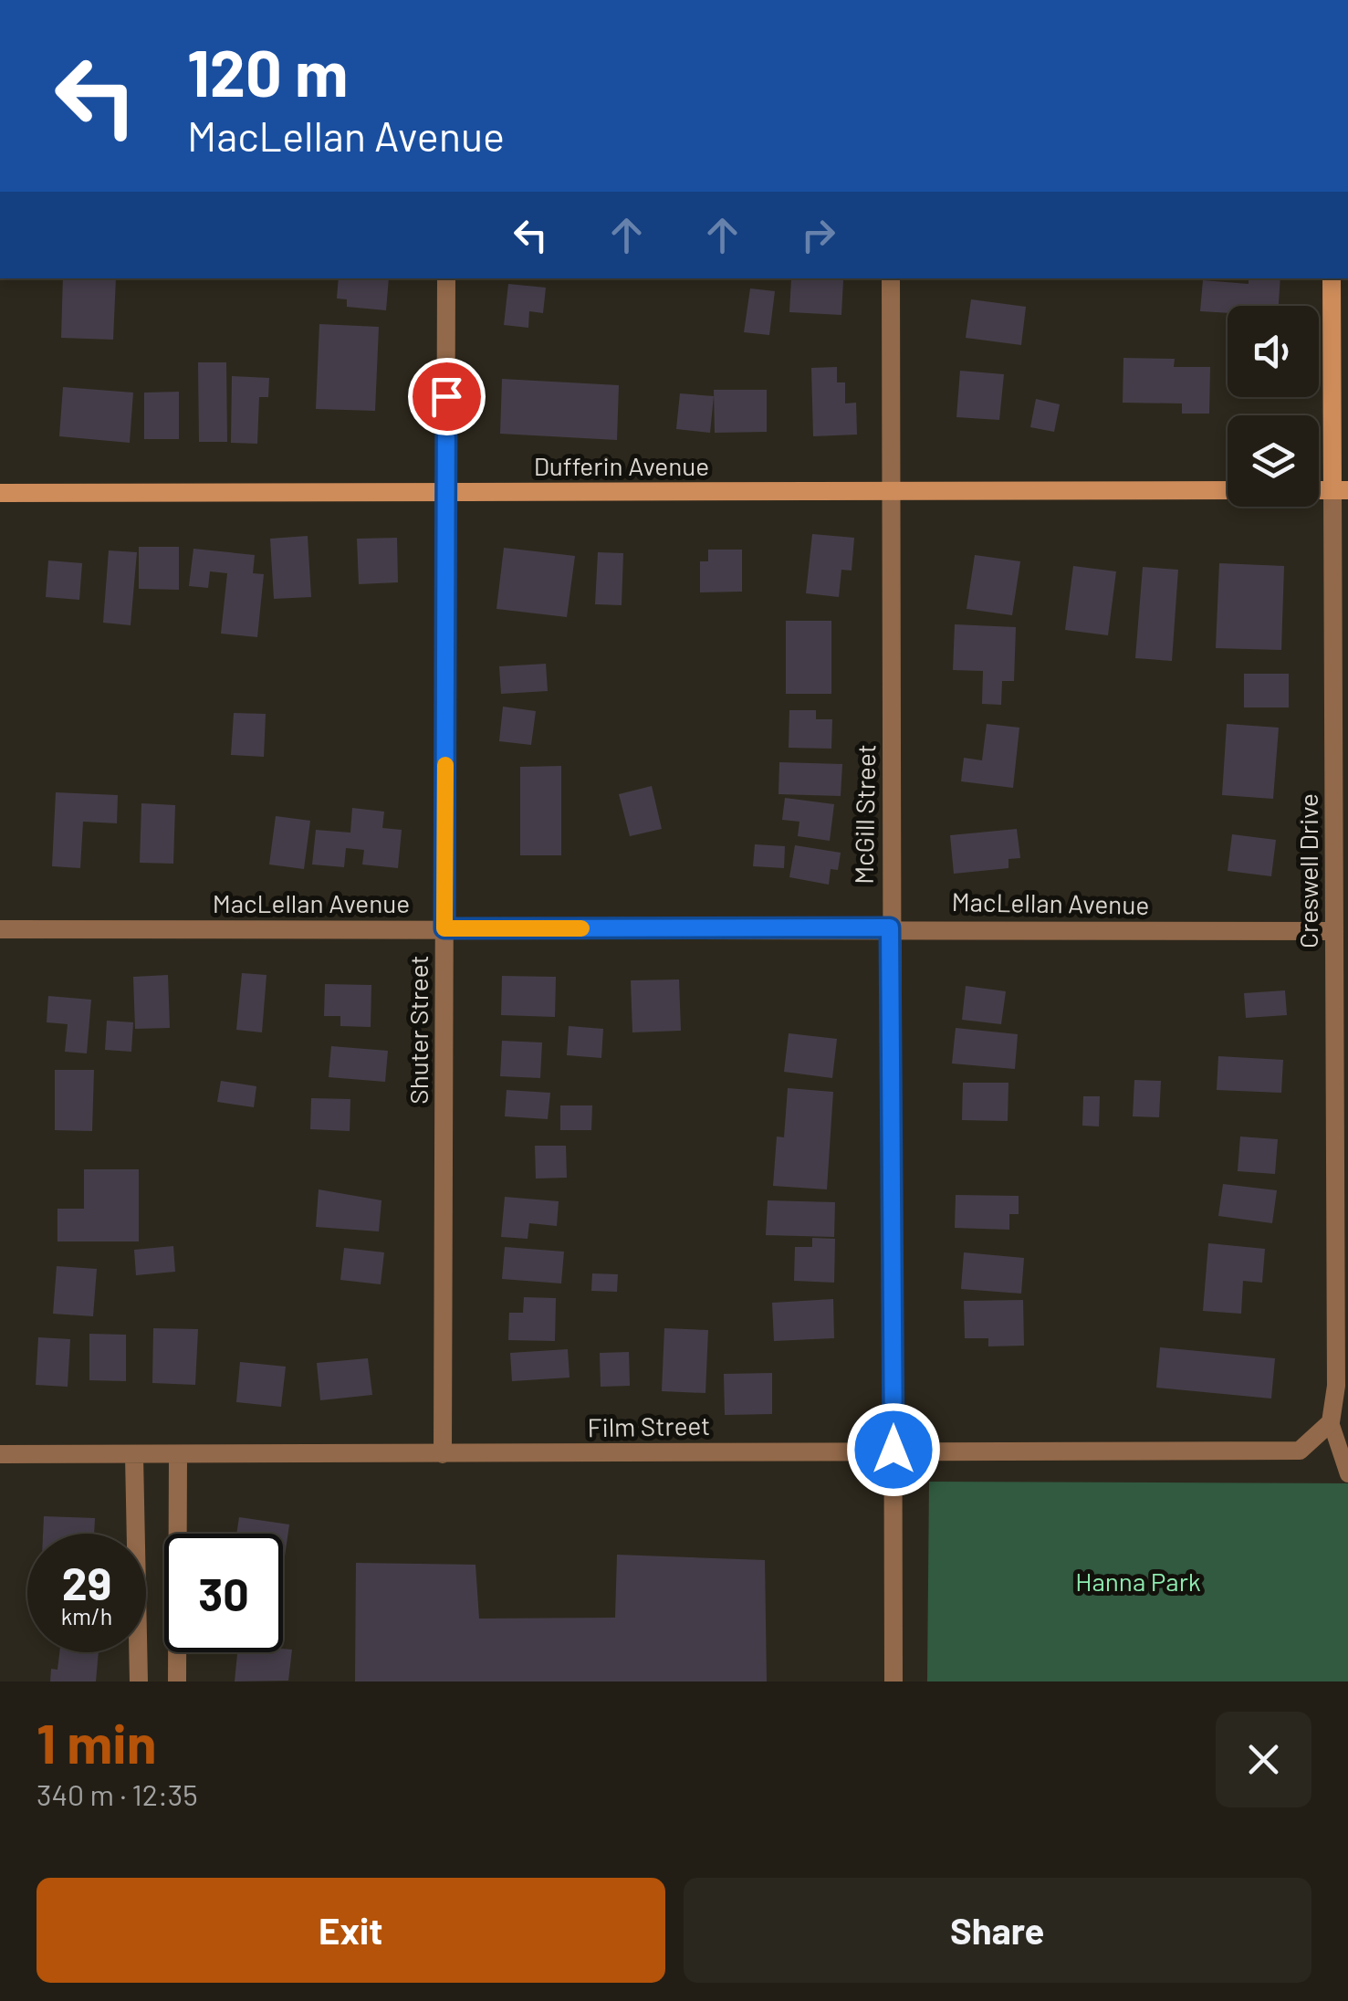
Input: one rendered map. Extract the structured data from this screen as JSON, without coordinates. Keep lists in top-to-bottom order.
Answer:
{
  "streets": {
    "main road": ["Dufferin Avenue", "Creswell Drive"],
    "street": [
      "McGill Street",
      "MacLellan Avenue",
      "Shuter Street",
      "Film Street"
    ]
  },
  "crossings": [
    ["Dufferin Avenue", "McGill Street"],
    ["Dufferin Avenue", "Shuter Street"],
    ["McGill Street", "MacLellan Avenue"],
    ["McGill Street", "Film Street"],
    ["Creswell Drive", "MacLellan Avenue"],
    ["Creswell Drive", "Film Street"],
    ["MacLellan Avenue", "Shuter Street"],
    ["Shuter Street", "Film Street"]
  ],
  "parks": ["Hanna Park"],
  "page": {
    "turn": ["120 m", "MacLellan Avenue"],
    "speed": "29 km/h",
    "limit": "30",
    "heading": ["1 min", "340 m · 12:35"],
    "buttons": ["Exit", "Share"]
  }
}
